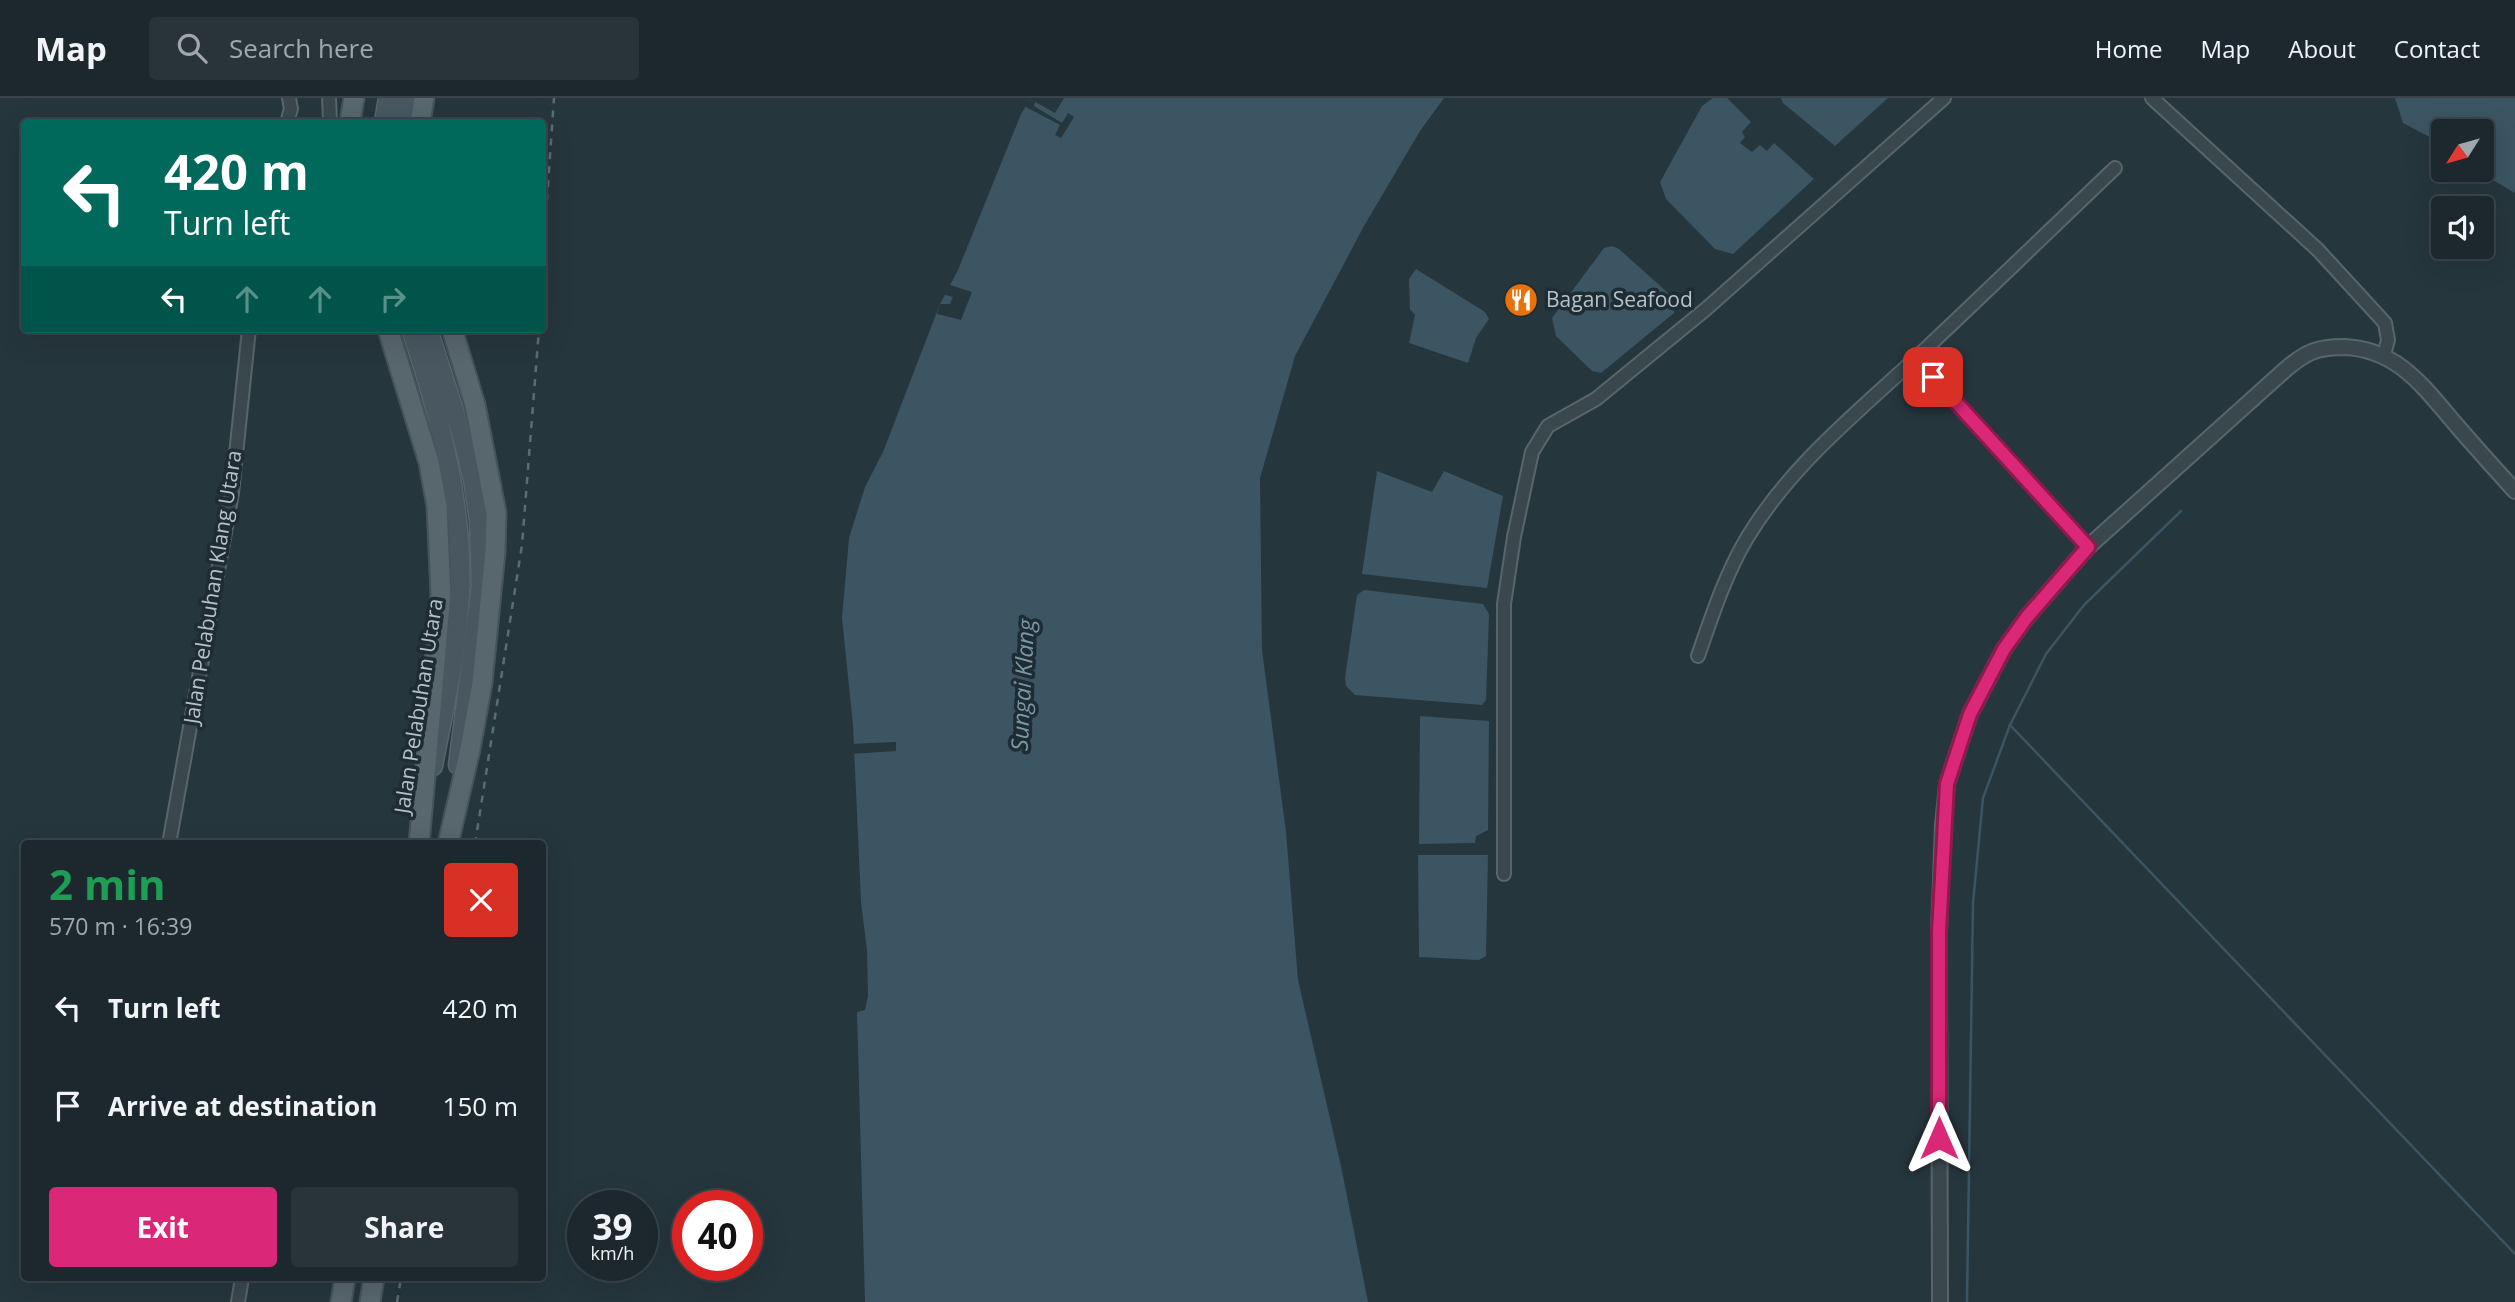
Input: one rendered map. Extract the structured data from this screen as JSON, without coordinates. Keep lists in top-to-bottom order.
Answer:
{
  "streets": {
    "main road": ["Jalan Pelabuhan Utara"],
    "street": ["Jalan Pelabuhan Klang Utara"]
  },
  "water": ["Sungai Klang"],
  "places": {
    "restaurant": ["Bagan Seafood"]
  },
  "north": "bottom left",
  "page": {
    "header": "Map",
    "search": "Search here",
    "nav": [
      "Home",
      "Map",
      "About",
      "Contact"
    ],
    "turn": ["420 m", "Turn left"],
    "heading": ["2 min", "570 m · 16:39"],
    "list": [
      {
        "name": "Turn left",
        "value": "420 m"
      },
      {
        "name": "Arrive at destination",
        "value": "150 m"
      }
    ],
    "buttons": ["Exit", "Share"],
    "speed": "39 km/h",
    "limit": "40"
  }
}
